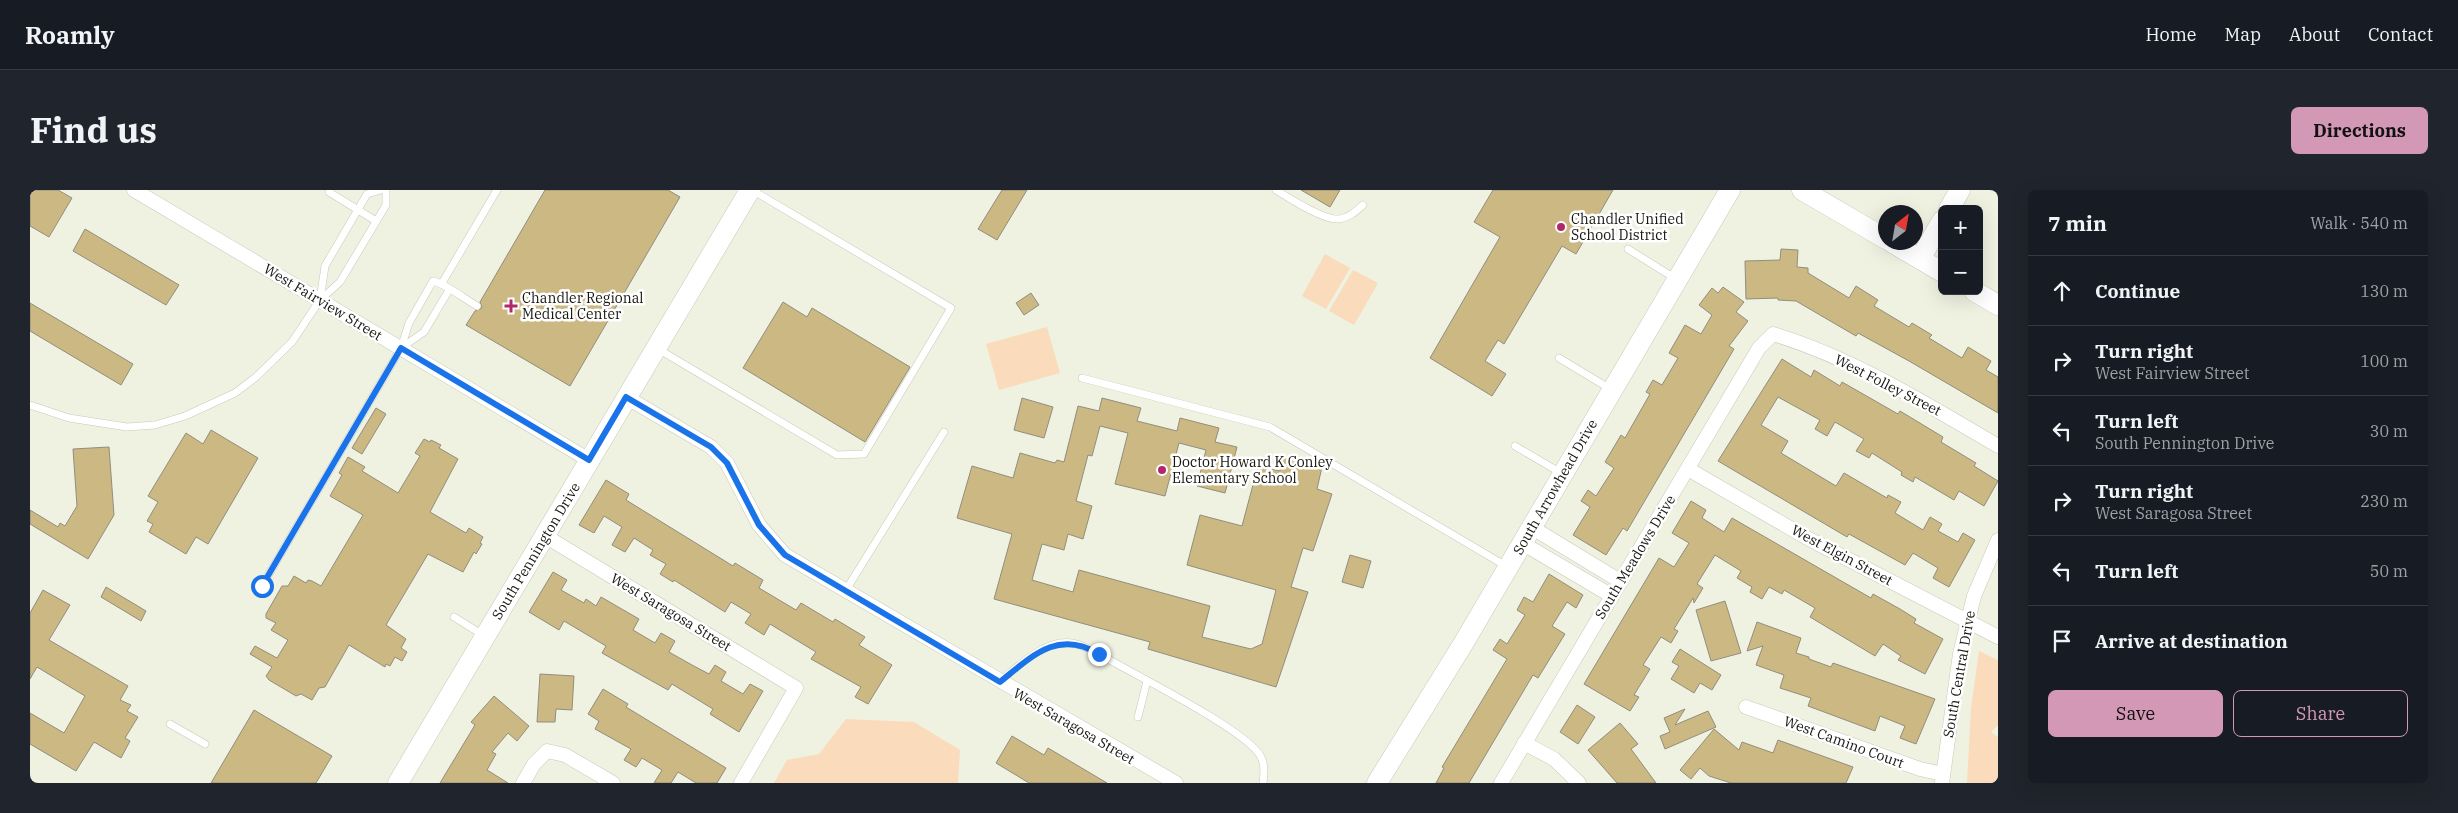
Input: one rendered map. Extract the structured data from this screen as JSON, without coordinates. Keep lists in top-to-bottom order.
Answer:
{
  "streets": {
    "street": [
      "West Fairview Street",
      "West Folley Street",
      "South Arrowhead Drive",
      "South Pennington Drive",
      "West Elgin Street",
      "South Meadows Drive",
      "West Saragosa Street",
      "South Central Drive",
      "West Camino Court"
    ]
  },
  "crossings": [
    ["West Fairview Street", "South Pennington Drive"],
    ["West Folley Street", "South Meadows Drive"],
    ["South Pennington Drive", "West Saragosa Street"],
    ["West Elgin Street", "South Meadows Drive"],
    ["West Elgin Street", "South Central Drive"],
    ["South Central Drive", "West Camino Court"]
  ],
  "places": {
    "other": ["Chandler Unified School District", "Doctor Howard K Conley Elementary School"],
    "health": ["Chandler Regional Medical Center"]
  },
  "north": "top right",
  "page": {
    "header": "Roamly",
    "nav": [
      "Home",
      "Map",
      "About",
      "Contact"
    ],
    "title": "Find us",
    "buttons": [
      "Directions",
      ["Save", "Share"]
    ],
    "heading": ["7 min", "Walk · 540 m"],
    "map_buttons": ["+", "−"],
    "list": [
      ["Continue", "130 m"],
      ["Turn right", "West Fairview Street", "100 m"],
      ["Turn left", "South Pennington Drive", "30 m"],
      ["Turn right", "West Saragosa Street", "230 m"],
      ["Turn left", "50 m"],
      "Arrive at destination"
    ]
  }
}
